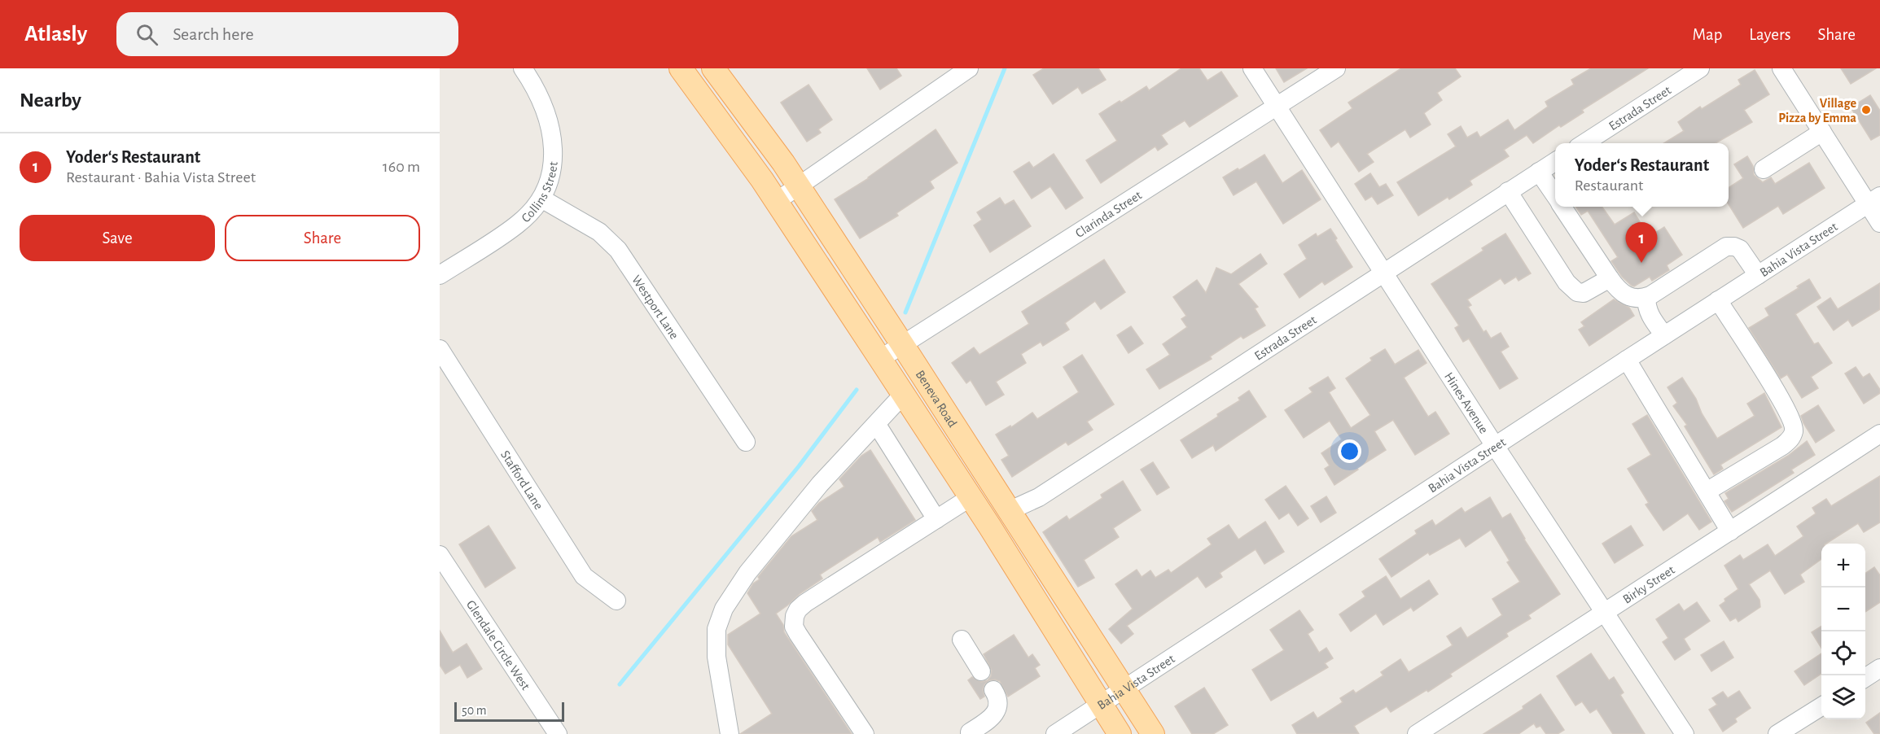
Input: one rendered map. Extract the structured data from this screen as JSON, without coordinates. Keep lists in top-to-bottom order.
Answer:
{
  "streets": {
    "main road": ["Beneva Road"],
    "street": [
      "Estrada Street",
      "Collins Street",
      "Clarinda Street",
      "Bahia Vista Street",
      "Westport Lane",
      "Hines Avenue",
      "Stafford Lane",
      "Birky Street",
      "Glendale Circle West"
    ]
  },
  "crossings": [
    ["Estrada Street", "Beneva Road"],
    ["Estrada Street", "Hines Avenue"],
    ["Collins Street", "Westport Lane"],
    ["Clarinda Street", "Beneva Road"],
    ["Clarinda Street", "Hines Avenue"],
    ["Bahia Vista Street", "Beneva Road"],
    ["Bahia Vista Street", "Hines Avenue"],
    ["Hines Avenue", "Birky Street"]
  ],
  "places": ["Village Pizza by Emma"],
  "scale_bar": "50 m",
  "page": {
    "header": "Atlasly",
    "search": "Search here",
    "nav": ["Map", "Layers", "Share"],
    "heading": "Nearby",
    "list": [
      {
        "mark": "1",
        "name": "Yoder‘s Restaurant",
        "note": "Restaurant · Bahia Vista Street",
        "value": "160 m"
      }
    ],
    "popup": ["Yoder‘s Restaurant", "Restaurant"],
    "buttons": ["Save", "Share"],
    "pins": "1",
    "map_buttons": ["+", "−"],
    "scale": "50 m"
  }
}
